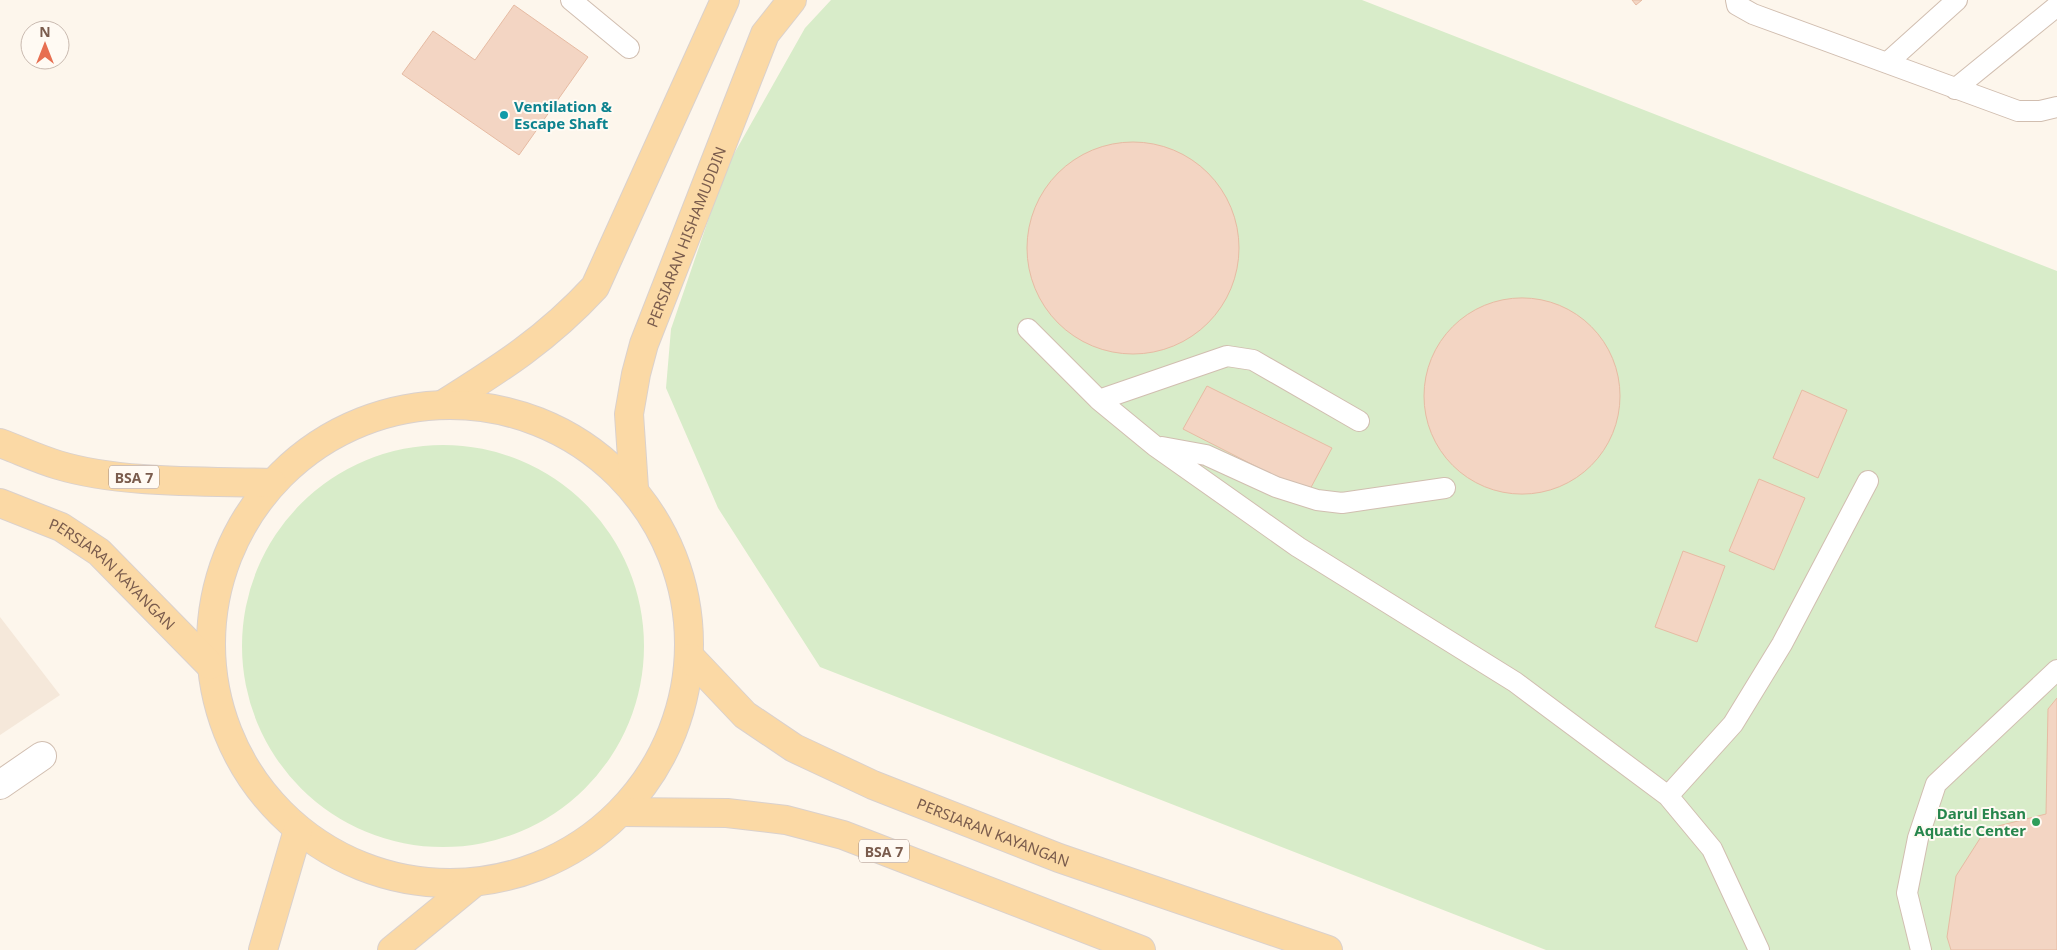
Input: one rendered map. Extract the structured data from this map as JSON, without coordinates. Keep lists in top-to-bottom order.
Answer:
{
  "streets": {
    "main road": ["PERSIARAN HISHAMUDDIN", "BSA 7", "PERSIARAN KAYANGAN"]
  },
  "places": ["Ventilation & Escape Shaft", "Darul Ehsan Aquatic Center"],
  "north": "top"
}
